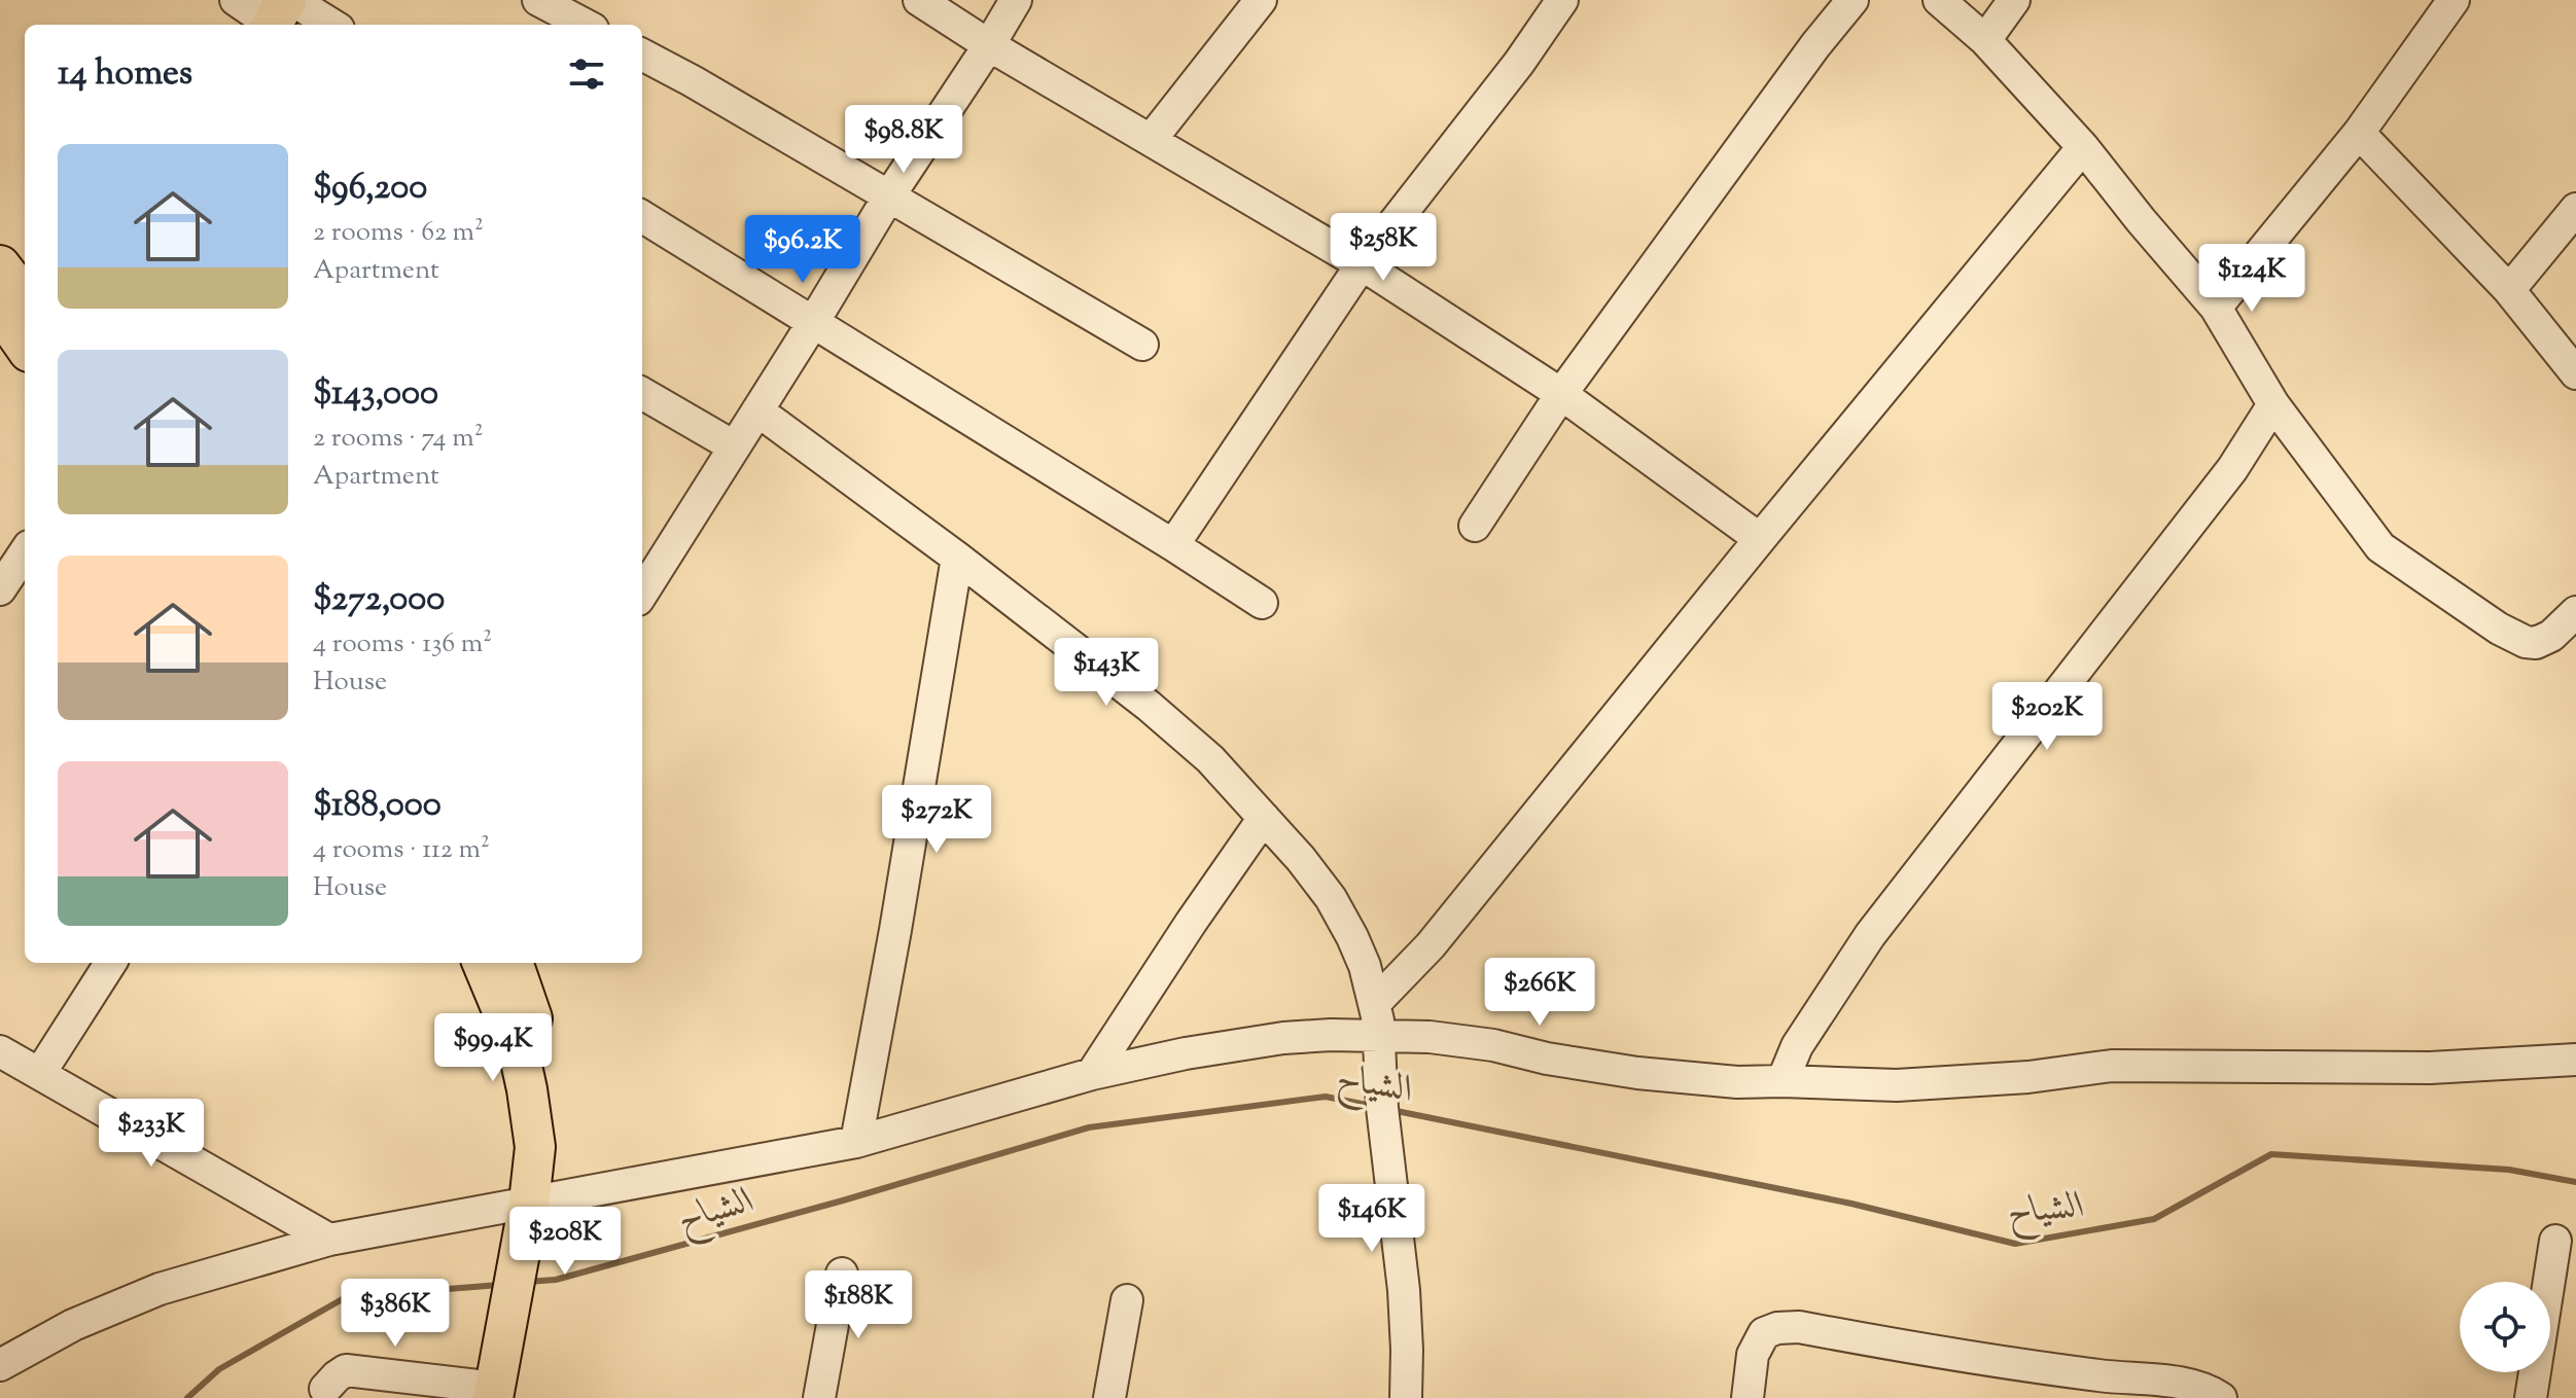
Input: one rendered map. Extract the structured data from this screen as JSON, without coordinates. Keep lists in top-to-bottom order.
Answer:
{
  "water": ["الشياح"],
  "page": {
    "heading": "14 homes",
    "price": [
      "$98.8K",
      "$258K",
      "$96.2K",
      "$124K",
      "$143K",
      "$202K",
      "$272K",
      "$266K",
      "$99.4K",
      "$233K",
      "$146K",
      "$208K",
      "$188K",
      "$386K"
    ],
    "list": [
      {
        "name": "$96,200",
        "note": "2 rooms · 62 m² · Apartment"
      },
      {
        "name": "$143,000",
        "note": "2 rooms · 74 m² · Apartment"
      },
      {
        "name": "$272,000",
        "note": "4 rooms · 136 m² · House"
      },
      {
        "name": "$188,000",
        "note": "4 rooms · 112 m² · House"
      }
    ]
  }
}
